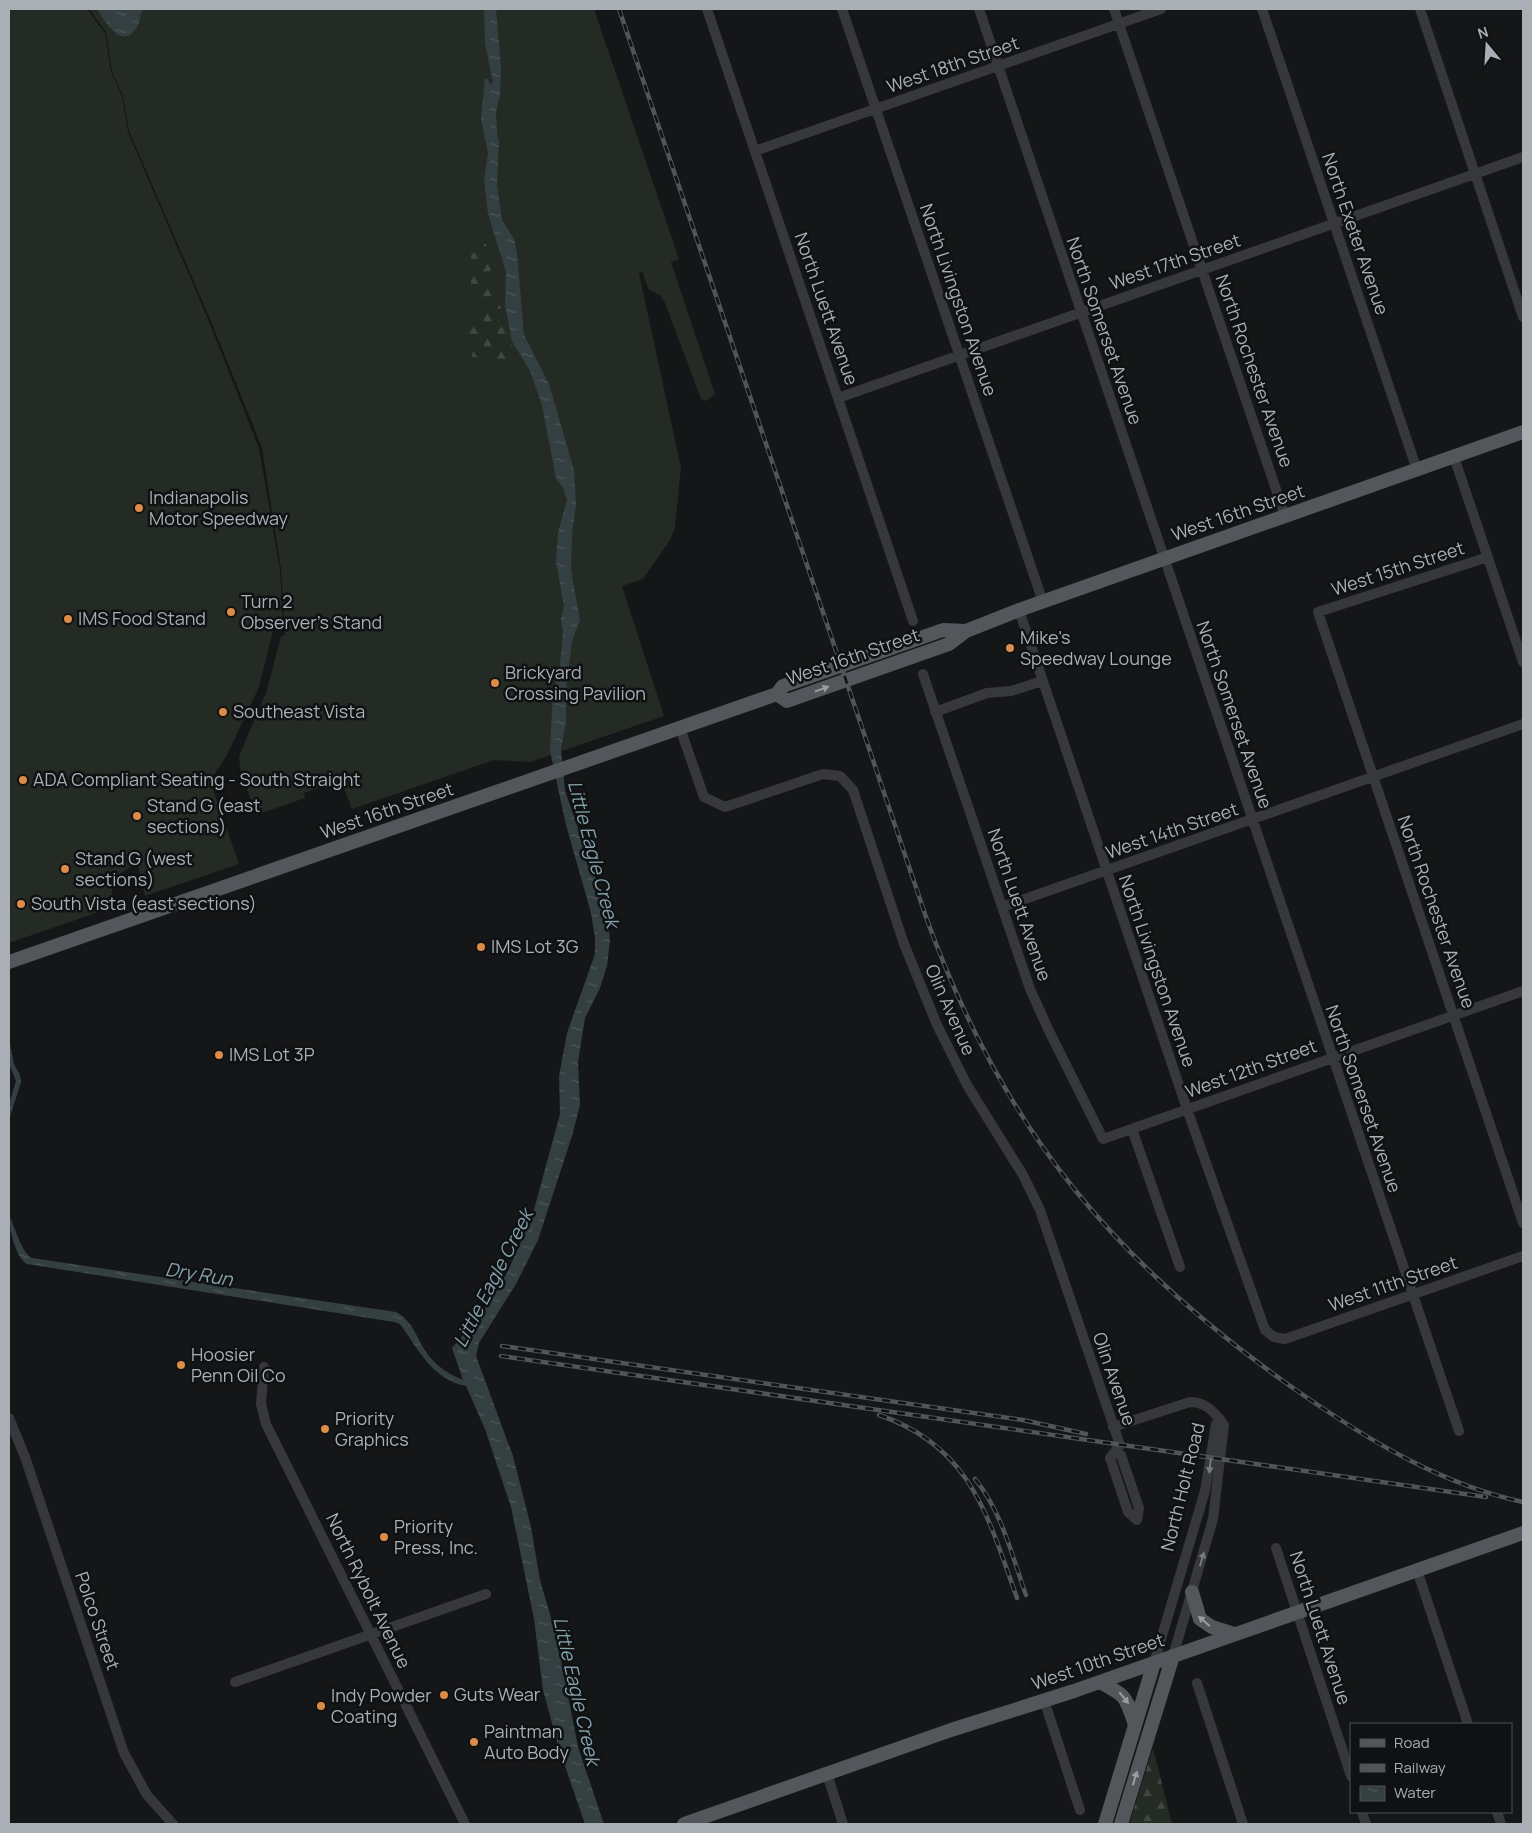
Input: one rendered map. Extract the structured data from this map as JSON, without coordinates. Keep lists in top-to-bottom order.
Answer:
{
  "streets": {
    "main road": ["West 16th Street", "North Holt Road", "West 10th Street"],
    "street": [
      "West 18th Street",
      "North Exeter Avenue",
      "West 17th Street",
      "North Livingston Avenue",
      "North Luett Avenue",
      "North Somerset Avenue",
      "North Rochester Avenue",
      "West 15th Street",
      "West 14th Street",
      "Olin Avenue",
      "West 12th Street",
      "West 11th Street",
      "North Rybolt Avenue",
      "Polco Street"
    ]
  },
  "crossings": [
    ["West 18th Street", "North Livingston Avenue"],
    ["West 18th Street", "North Luett Avenue"],
    ["West 18th Street", "North Somerset Avenue"],
    ["West 18th Street", "North Rochester Avenue"],
    ["North Exeter Avenue", "West 17th Street"],
    ["North Exeter Avenue", "West 16th Street"],
    ["West 17th Street", "North Livingston Avenue"],
    ["West 17th Street", "North Luett Avenue"],
    ["West 17th Street", "North Somerset Avenue"],
    ["West 17th Street", "North Rochester Avenue"],
    ["North Livingston Avenue", "West 16th Street"],
    ["North Livingston Avenue", "West 14th Street"],
    ["North Livingston Avenue", "West 12th Street"],
    ["North Livingston Avenue", "West 11th Street"],
    ["North Luett Avenue", "West 14th Street"],
    ["North Luett Avenue", "West 12th Street"],
    ["North Luett Avenue", "West 10th Street"],
    ["North Somerset Avenue", "West 16th Street"],
    ["North Somerset Avenue", "West 14th Street"],
    ["North Somerset Avenue", "West 12th Street"],
    ["North Somerset Avenue", "West 11th Street"],
    ["North Rochester Avenue", "West 16th Street"],
    ["North Rochester Avenue", "West 15th Street"],
    ["North Rochester Avenue", "West 14th Street"],
    ["North Rochester Avenue", "West 12th Street"],
    ["West 16th Street", "Olin Avenue"],
    ["North Holt Road", "West 10th Street"]
  ],
  "water": ["Little Eagle Creek", "Dry Run"],
  "places": [
    "Indianapolis Motor Speedway",
    "Turn 2 Observer's Stand",
    "IMS Food Stand",
    "Mike's Speedway Lounge",
    "Brickyard Crossing Pavilion",
    "Southeast Vista",
    "ADA Compliant Seating - South Straight",
    "Stand G (east sections)",
    "Stand G (west sections)",
    "South Vista (east sections)",
    "IMS Lot 3G",
    "IMS Lot 3P",
    "Hoosier Penn Oil Co",
    "Priority Graphics",
    "Priority Press, Inc.",
    "Guts Wear",
    "Indy Powder Coating",
    "Paintman Auto Body"
  ],
  "legend": ["Road", "Railway", "Water"],
  "north": "top"
}
